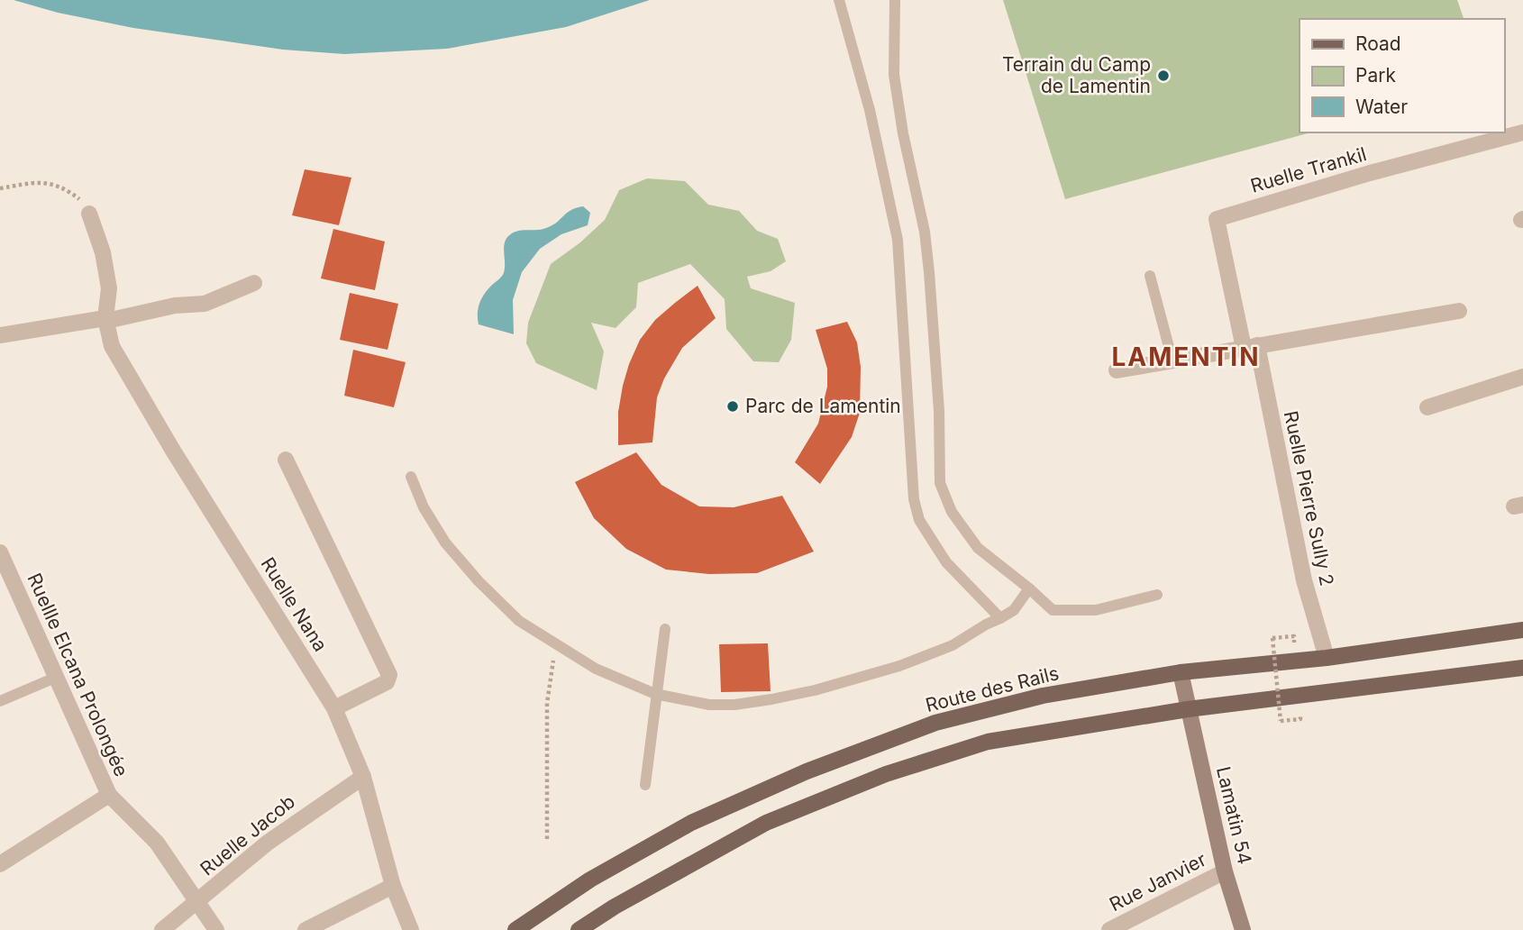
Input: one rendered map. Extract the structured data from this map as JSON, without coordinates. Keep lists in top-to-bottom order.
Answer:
{
  "streets": {
    "main road": ["Route des Rails"],
    "street": [
      "Ruelle Trankil",
      "Ruelle Pierre Sully 2",
      "Ruelle Nana",
      "Ruellle Elcana Prolongée",
      "Lamatin 54",
      "Ruelle Jacob",
      "Rue Janvier"
    ]
  },
  "crossings": [
    ["Ruelle Trankil", "Ruelle Pierre Sully 2"],
    ["Ruelle Pierre Sully 2", "Route des Rails"],
    ["Ruelle Nana", "Ruelle Jacob"],
    ["Ruellle Elcana Prolongée", "Ruelle Jacob"],
    ["Route des Rails", "Lamatin 54"],
    ["Lamatin 54", "Rue Janvier"]
  ],
  "districts": ["LAMENTIN"],
  "places": ["Terrain du Camp de Lamentin", "Parc de Lamentin"],
  "legend": ["Road", "Park", "Water"]
}
